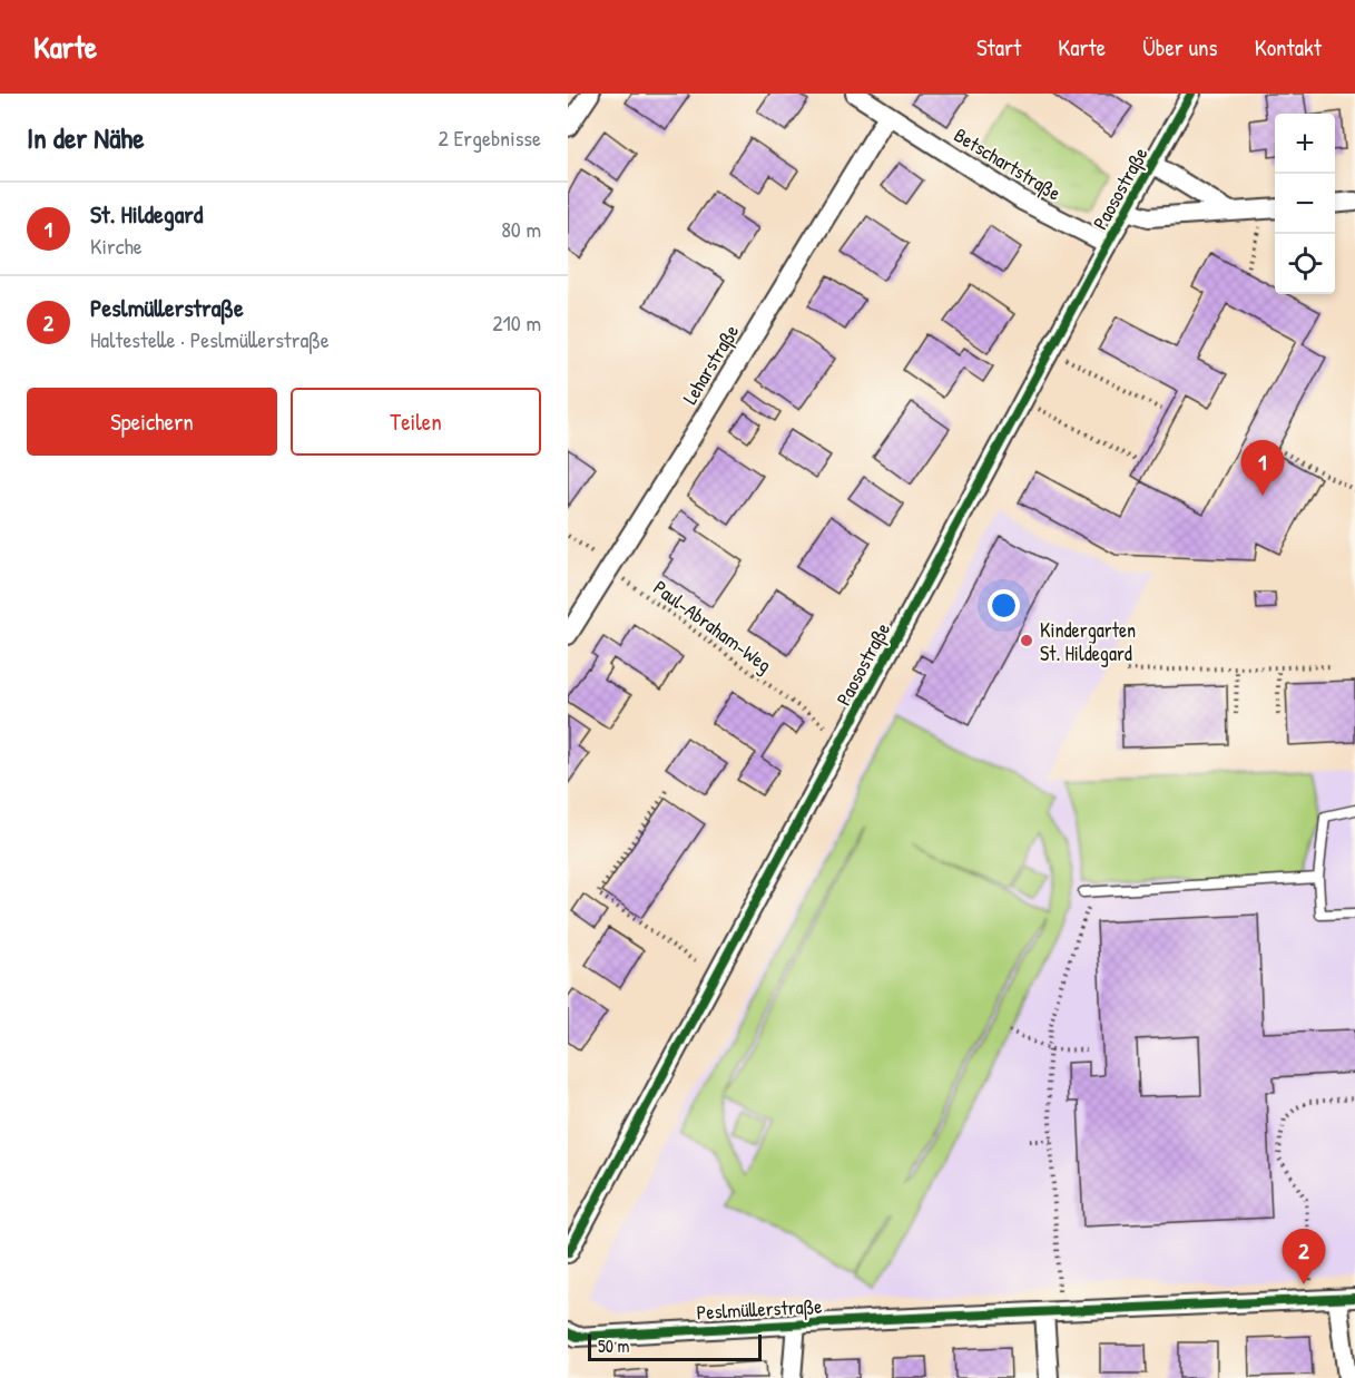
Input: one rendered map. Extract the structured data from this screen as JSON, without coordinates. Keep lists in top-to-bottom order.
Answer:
{
  "streets": {
    "street": [
      "Betschartstraße",
      "Paosostraße",
      "Leharstraße",
      "Peslmüllerstraße"
    ],
    "path": ["Paul-Abraham-Weg"]
  },
  "crossings": [
    ["Betschartstraße", "Paosostraße"],
    ["Betschartstraße", "Leharstraße"],
    ["Paosostraße", "Paul-Abraham-Weg"],
    ["Leharstraße", "Paul-Abraham-Weg"]
  ],
  "places": ["Kindergarten St. Hildegard"],
  "scale_bar": "50 m",
  "page": {
    "header": "Karte",
    "nav": [
      "Start",
      "Karte",
      "Über uns",
      "Kontakt"
    ],
    "heading": ["In der Nähe", "2 Ergebnisse"],
    "map_buttons": ["+", "−"],
    "list": [
      {
        "mark": "1",
        "name": "St. Hildegard",
        "note": "Kirche",
        "value": "80 m"
      },
      {
        "mark": "2",
        "name": "Peslmüllerstraße",
        "note": "Haltestelle · Peslmüllerstraße",
        "value": "210 m"
      }
    ],
    "buttons": ["Speichern", "Teilen"],
    "pins": ["1", "2"],
    "scale": "50 m"
  }
}
